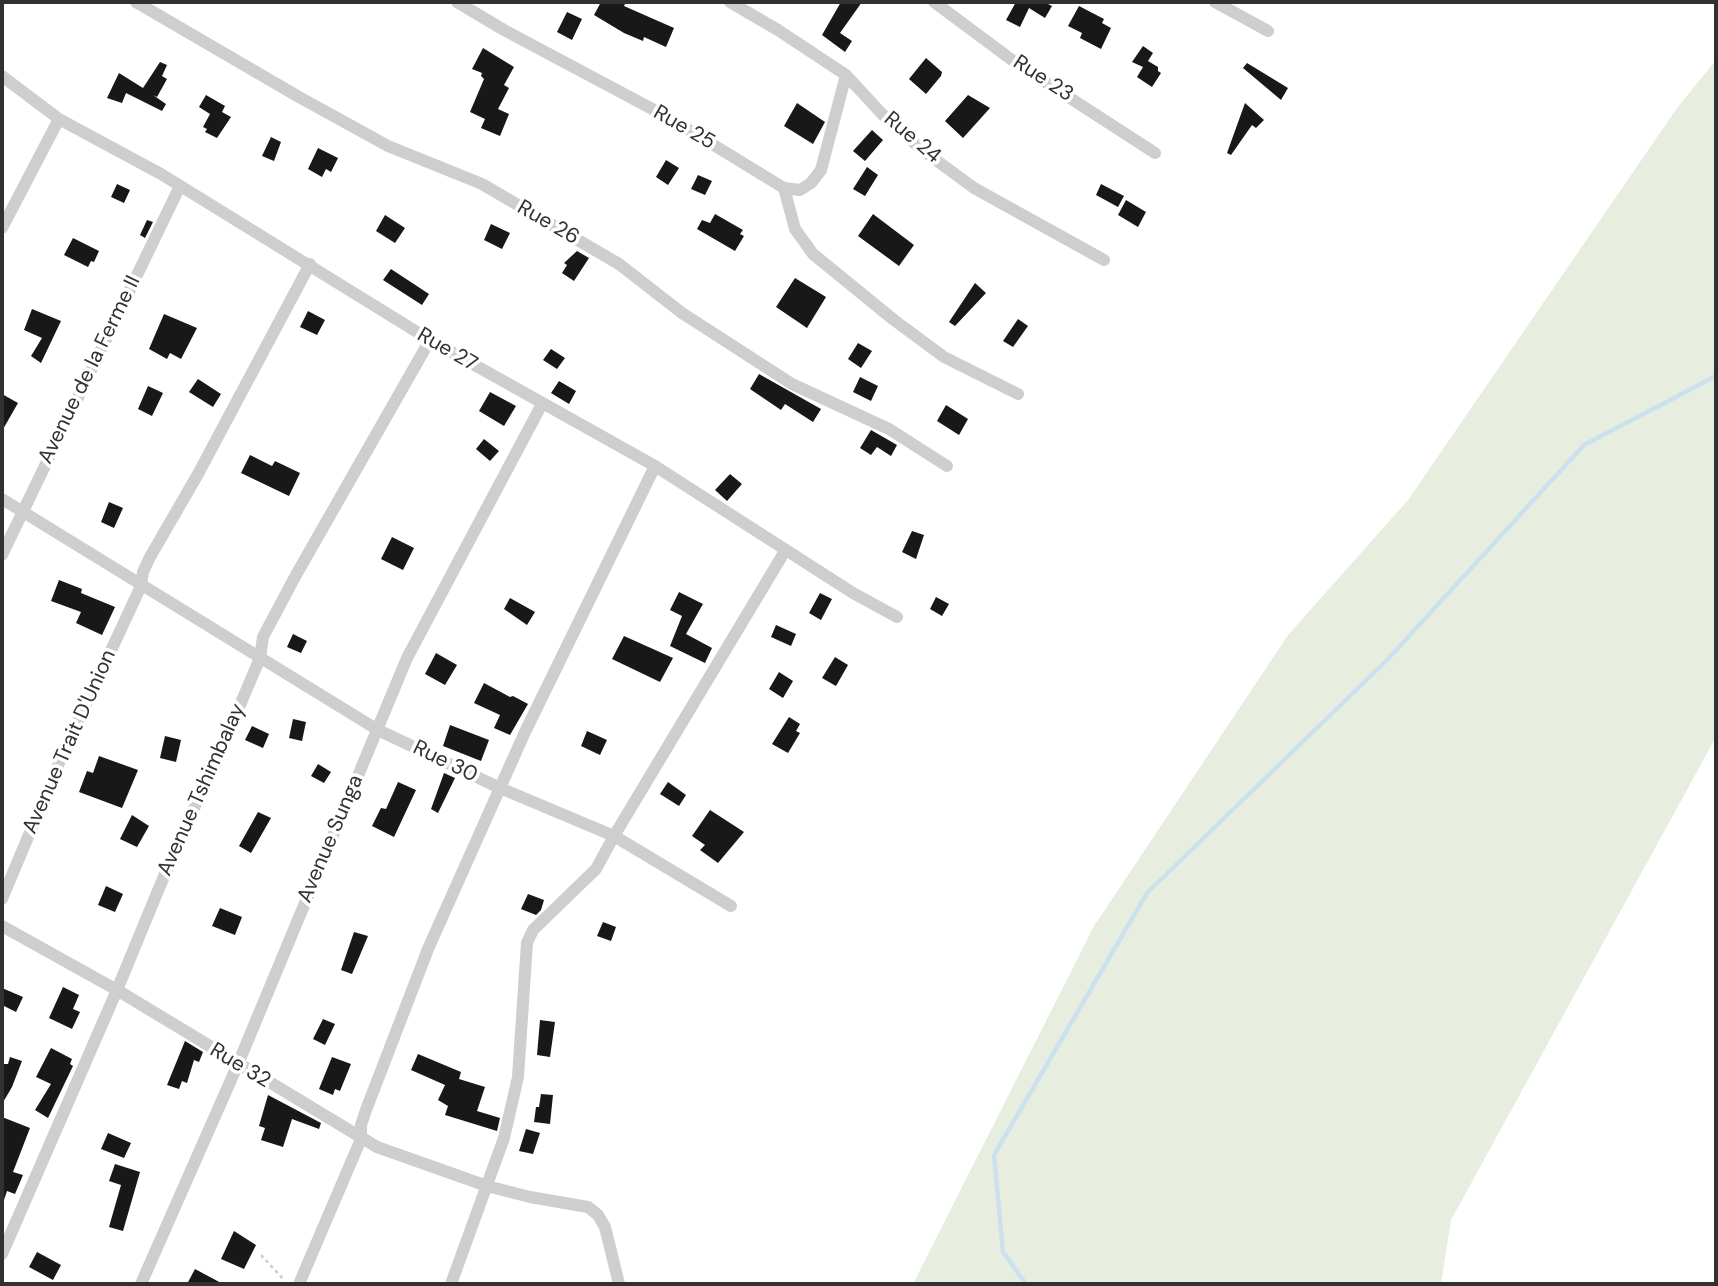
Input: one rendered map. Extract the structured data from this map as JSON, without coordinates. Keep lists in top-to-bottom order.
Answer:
{
  "streets": {
    "street": [
      "Rue 23",
      "Rue 25",
      "Rue 24",
      "Rue 26",
      "Rue 27",
      "Avenue de la Ferme II",
      "Avenue Trait D'Union",
      "Rue 30",
      "Avenue Tshimbalay",
      "Avenue Sunga",
      "Rue 32"
    ]
  },
  "crossings": [
    ["Rue 27", "Avenue de la Ferme II"],
    ["Rue 27", "Avenue Trait D'Union"],
    ["Rue 27", "Avenue Tshimbalay"],
    ["Rue 27", "Avenue Sunga"],
    ["Avenue de la Ferme II", "Rue 30"],
    ["Avenue Trait D'Union", "Rue 30"],
    ["Rue 30", "Avenue Tshimbalay"],
    ["Rue 30", "Avenue Sunga"],
    ["Avenue Tshimbalay", "Rue 32"],
    ["Avenue Sunga", "Rue 32"]
  ]
}
